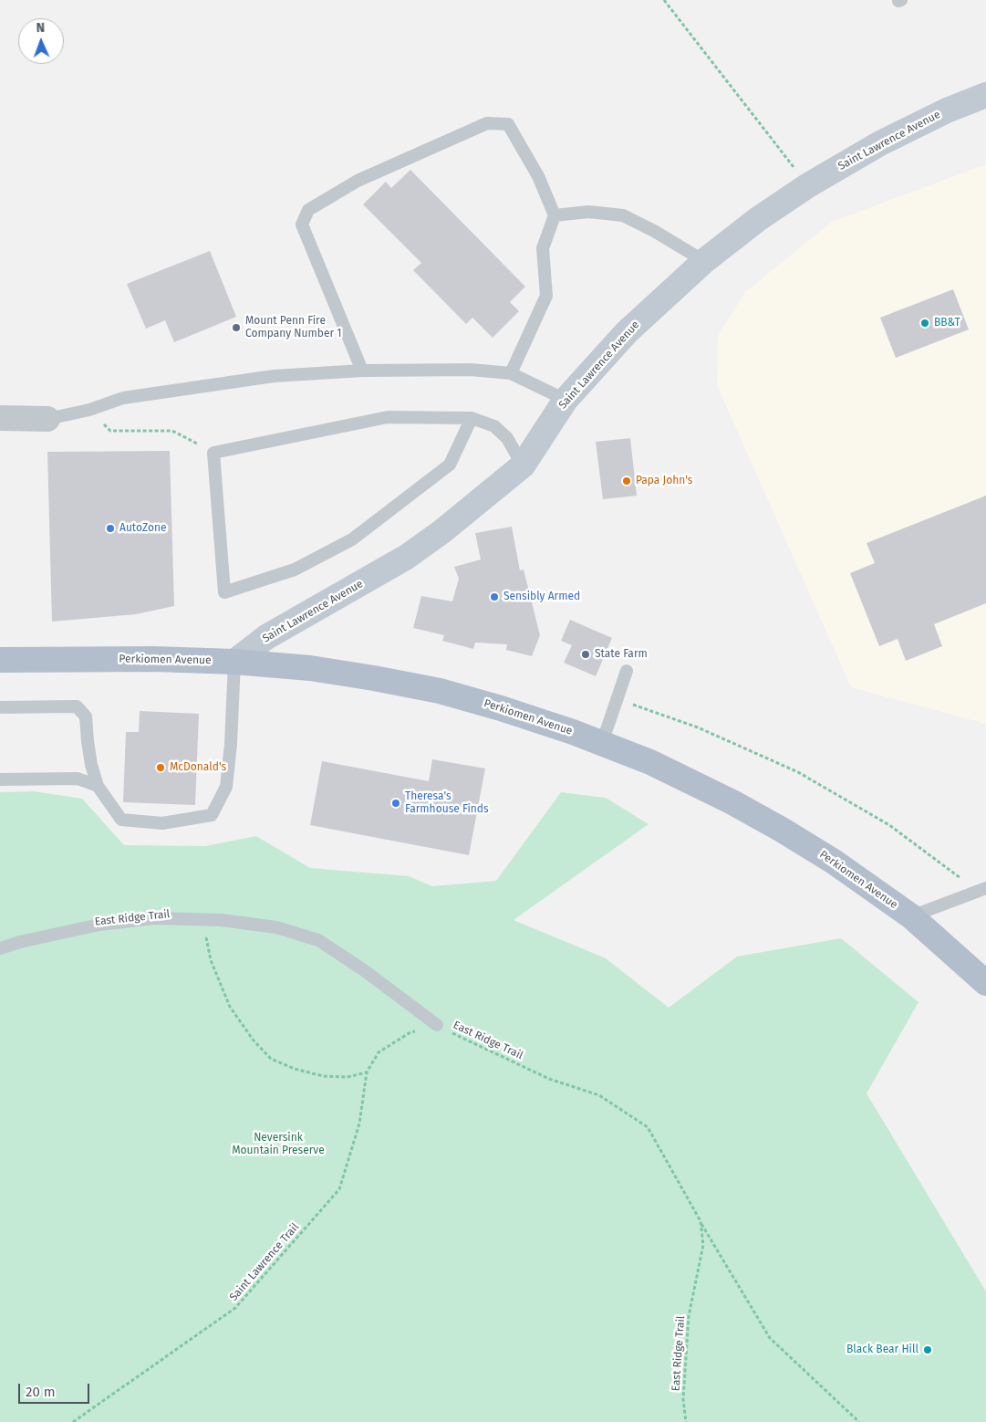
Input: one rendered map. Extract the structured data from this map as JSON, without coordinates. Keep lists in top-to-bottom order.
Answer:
{
  "streets": {
    "main road": ["Saint Lawrence Avenue", "Perkiomen Avenue"],
    "path": ["East Ridge Trail", "Saint Lawrence Trail"]
  },
  "crossings": [
    ["Saint Lawrence Avenue", "Perkiomen Avenue"],
    ["East Ridge Trail", "Saint Lawrence Trail"]
  ],
  "parks": ["Neversink Mountain Preserve"],
  "places": [
    "BB&T",
    "Mount Penn Fire Company Number 1",
    "Papa John's",
    "AutoZone",
    "Sensibly Armed",
    "State Farm",
    "McDonald's",
    "Theresa's Farmhouse Finds",
    "Black Bear Hill"
  ],
  "scale_bar": "20 m",
  "north": "top"
}
